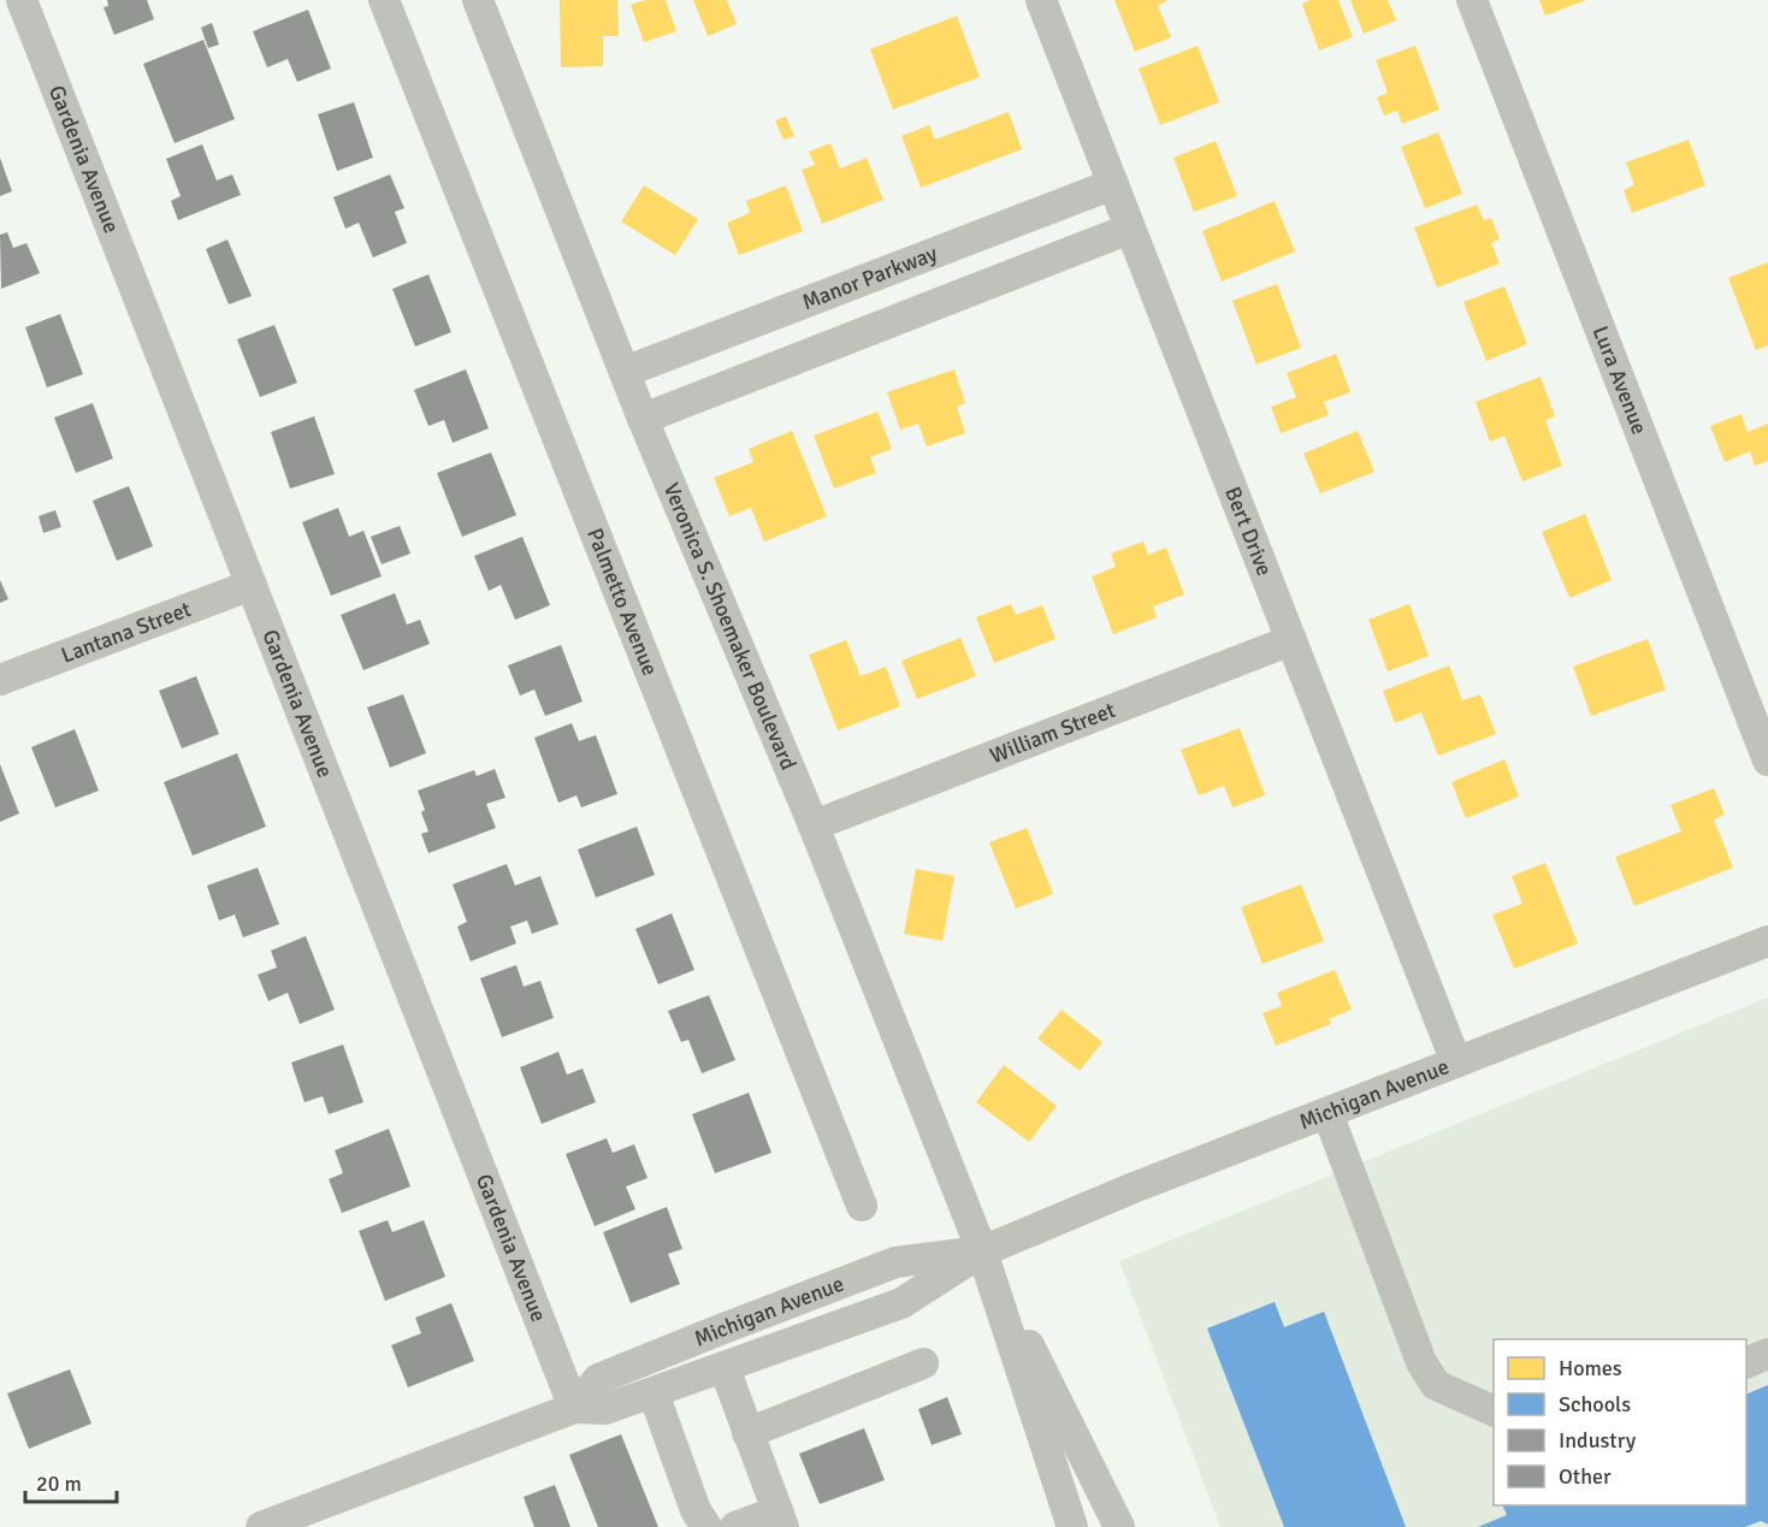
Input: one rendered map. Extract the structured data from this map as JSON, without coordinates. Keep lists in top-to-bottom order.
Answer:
{
  "streets": {
    "street": [
      "Gardenia Avenue",
      "Manor Parkway",
      "Lura Avenue",
      "Bert Drive",
      "Palmetto Avenue",
      "Veronica S. Shoemaker Boulevard",
      "Lantana Street",
      "William Street",
      "Michigan Avenue"
    ]
  },
  "crossings": [
    ["Gardenia Avenue", "Lantana Street"],
    ["Gardenia Avenue", "Michigan Avenue"],
    ["Manor Parkway", "Bert Drive"],
    ["Manor Parkway", "Veronica S. Shoemaker Boulevard"],
    ["Bert Drive", "William Street"],
    ["Bert Drive", "Michigan Avenue"],
    ["Veronica S. Shoemaker Boulevard", "William Street"],
    ["Veronica S. Shoemaker Boulevard", "Michigan Avenue"]
  ],
  "legend": [
    "Homes",
    "Schools",
    "Industry",
    "Other"
  ],
  "scale_bar": "20 m"
}
